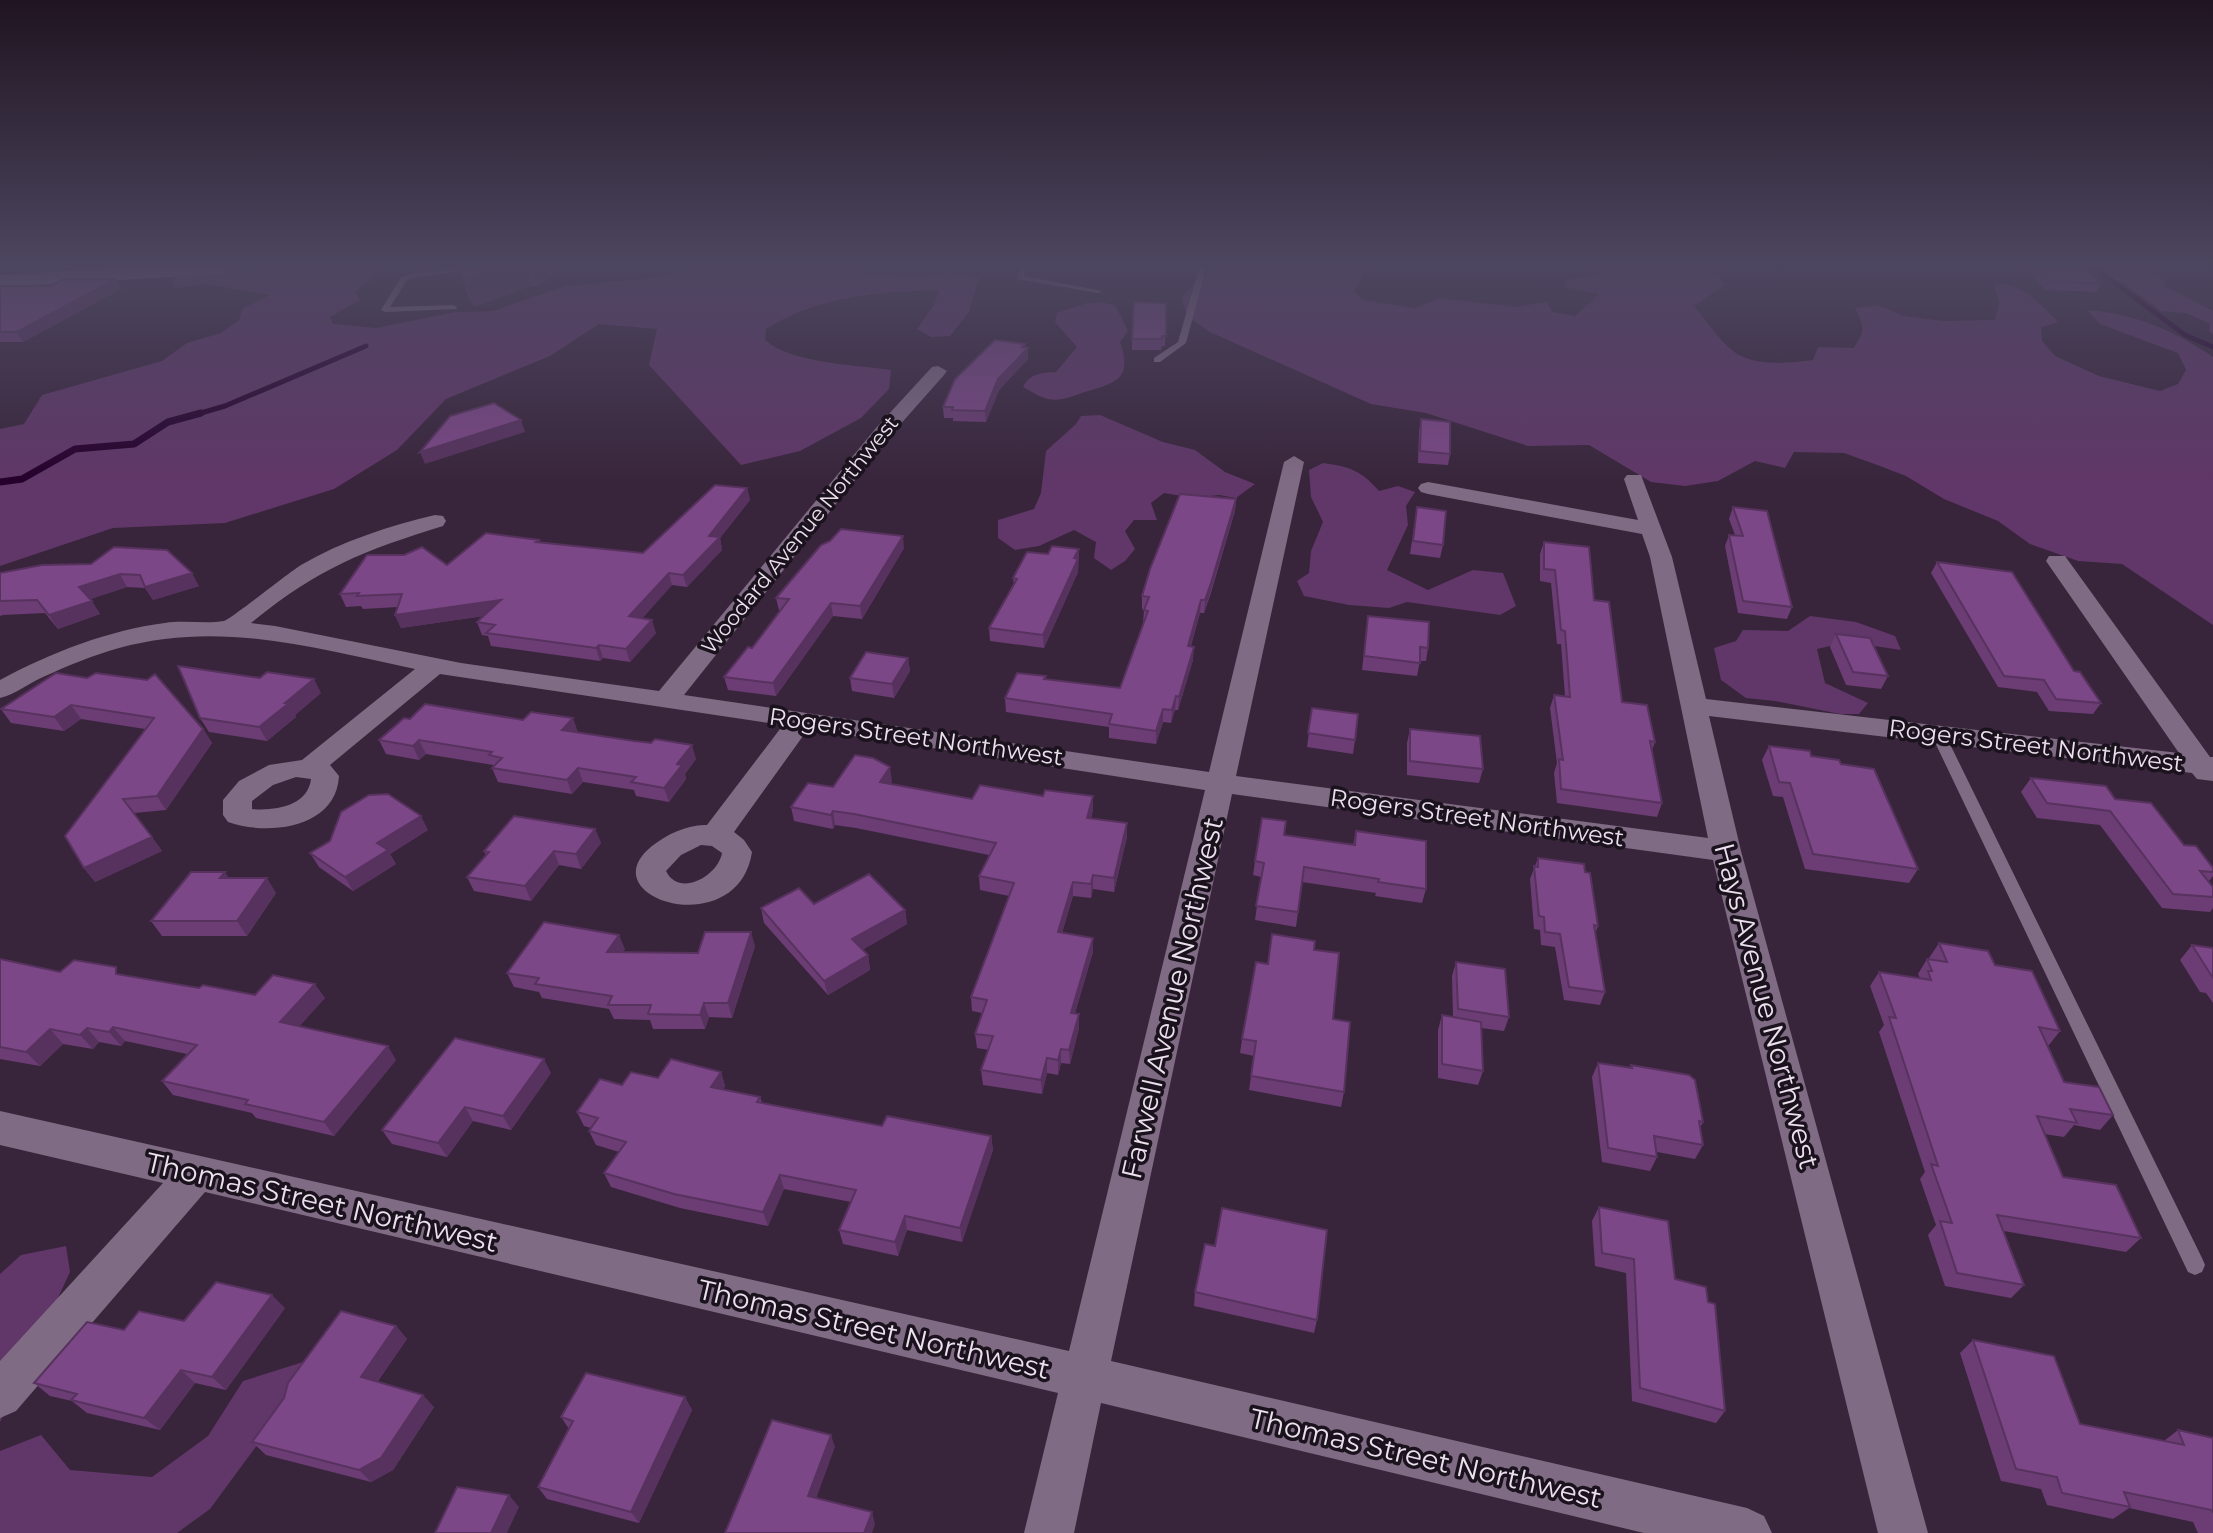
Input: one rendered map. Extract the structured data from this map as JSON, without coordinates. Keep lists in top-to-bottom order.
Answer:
{
  "streets": {
    "street": [
      "Woodard Avenue Northwest",
      "Rogers Street Northwest",
      "Farwell Avenue Northwest",
      "Hays Avenue Northwest",
      "Thomas Street Northwest"
    ]
  },
  "crossings": [
    ["Woodard Avenue Northwest", "Rogers Street Northwest"],
    ["Rogers Street Northwest", "Farwell Avenue Northwest"],
    ["Rogers Street Northwest", "Hays Avenue Northwest"],
    ["Farwell Avenue Northwest", "Thomas Street Northwest"]
  ]
}
